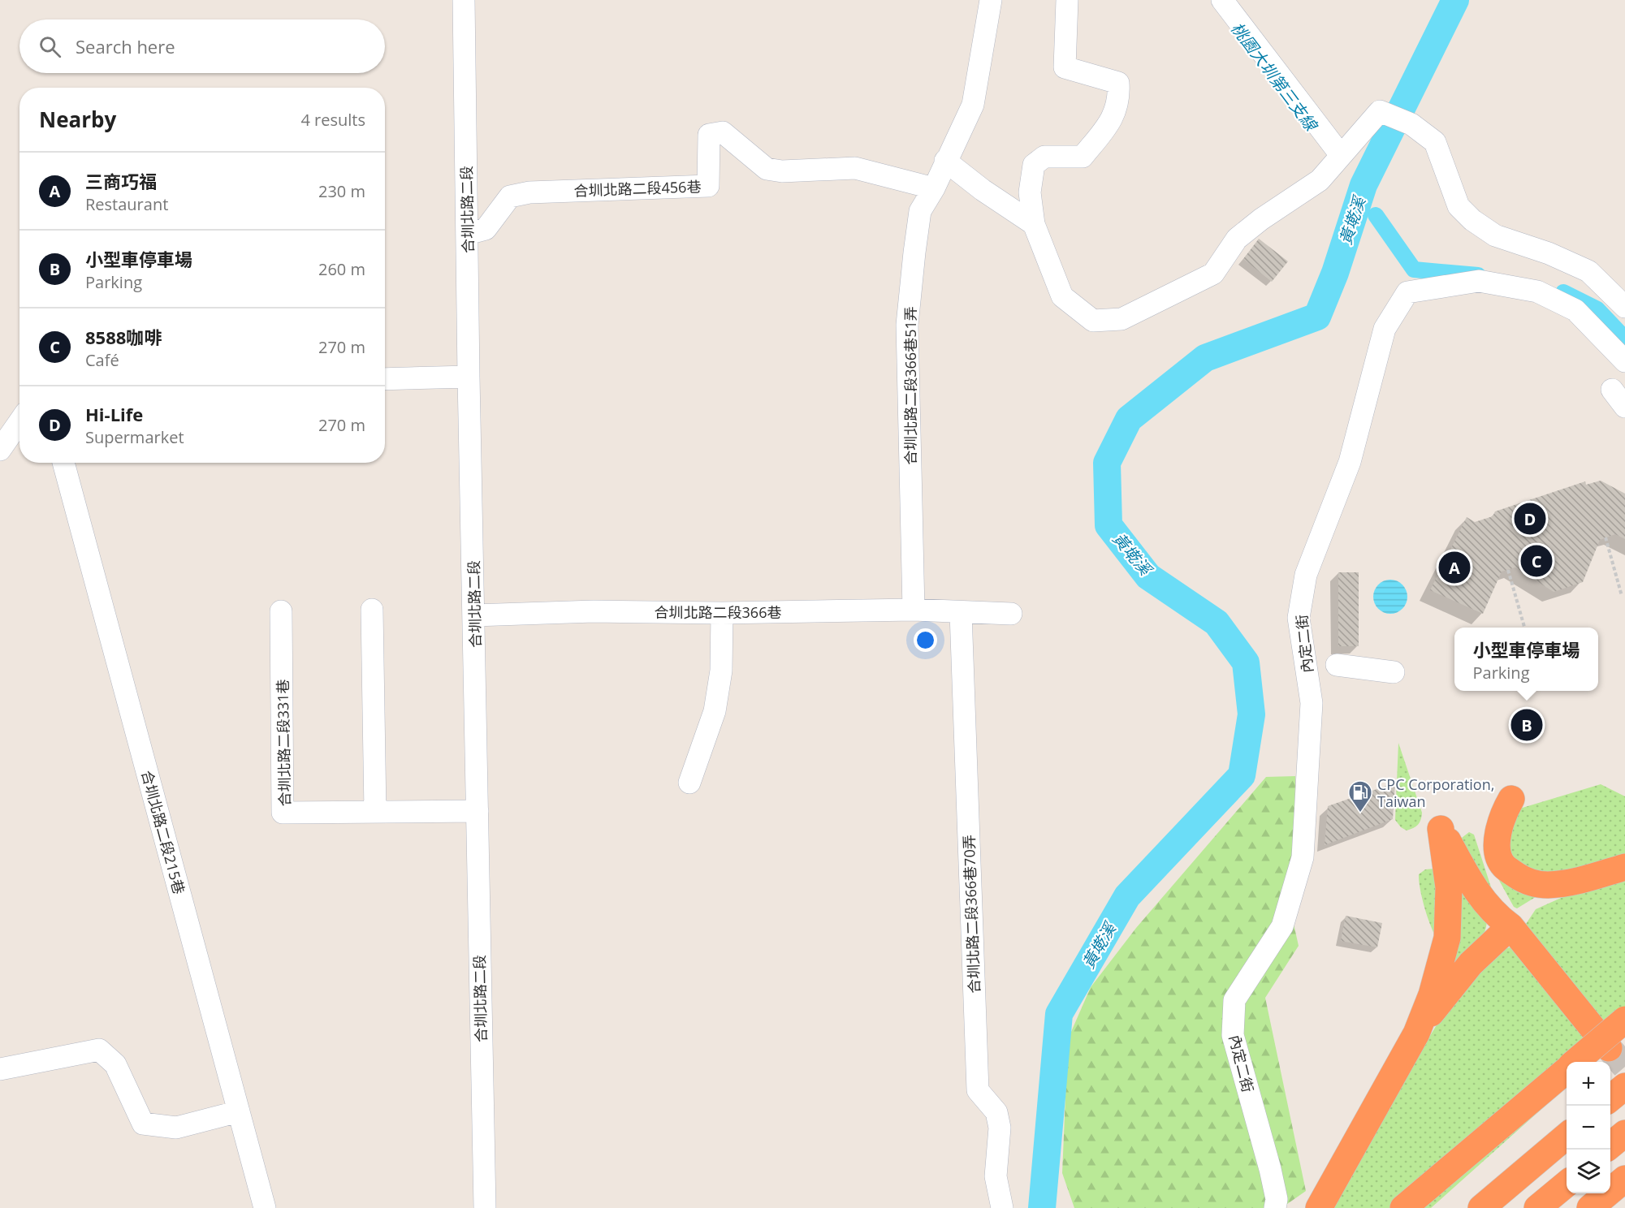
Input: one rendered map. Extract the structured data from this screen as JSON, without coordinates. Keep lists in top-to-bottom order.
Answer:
{
  "streets": {
    "street": [
      "合圳北路二段456巷",
      "合圳北路二段",
      "合圳北路二段366巷51弄",
      "合圳北路二段366巷",
      "內定二街",
      "合圳北路二段331巷",
      "合圳北路二段215巷",
      "合圳北路二段366巷70弄"
    ]
  },
  "crossings": [
    ["合圳北路二段456巷", "合圳北路二段"],
    ["合圳北路二段456巷", "合圳北路二段366巷51弄"],
    ["合圳北路二段", "合圳北路二段366巷"],
    ["合圳北路二段", "合圳北路二段331巷"],
    ["合圳北路二段366巷51弄", "合圳北路二段366巷"],
    ["合圳北路二段366巷", "合圳北路二段366巷70弄"]
  ],
  "water": ["桃園大圳第三支線", "黃墘溪"],
  "places": {
    "fuel station": ["CPC Corporation, Taiwan"]
  },
  "page": {
    "search": "Search here",
    "heading": ["Nearby", "4 results"],
    "list": [
      {
        "mark": "A",
        "name": "三商巧福",
        "note": "Restaurant",
        "value": "230 m"
      },
      {
        "mark": "B",
        "name": "小型車停車場",
        "note": "Parking",
        "value": "260 m"
      },
      {
        "mark": "C",
        "name": "8588咖啡",
        "note": "Café",
        "value": "270 m"
      },
      {
        "mark": "D",
        "name": "Hi-Life",
        "note": "Supermarket",
        "value": "270 m"
      }
    ],
    "pins": [
      "D",
      "C",
      "A",
      "B"
    ],
    "popup": ["小型車停車場", "Parking"],
    "map_buttons": ["+", "−"]
  }
}
